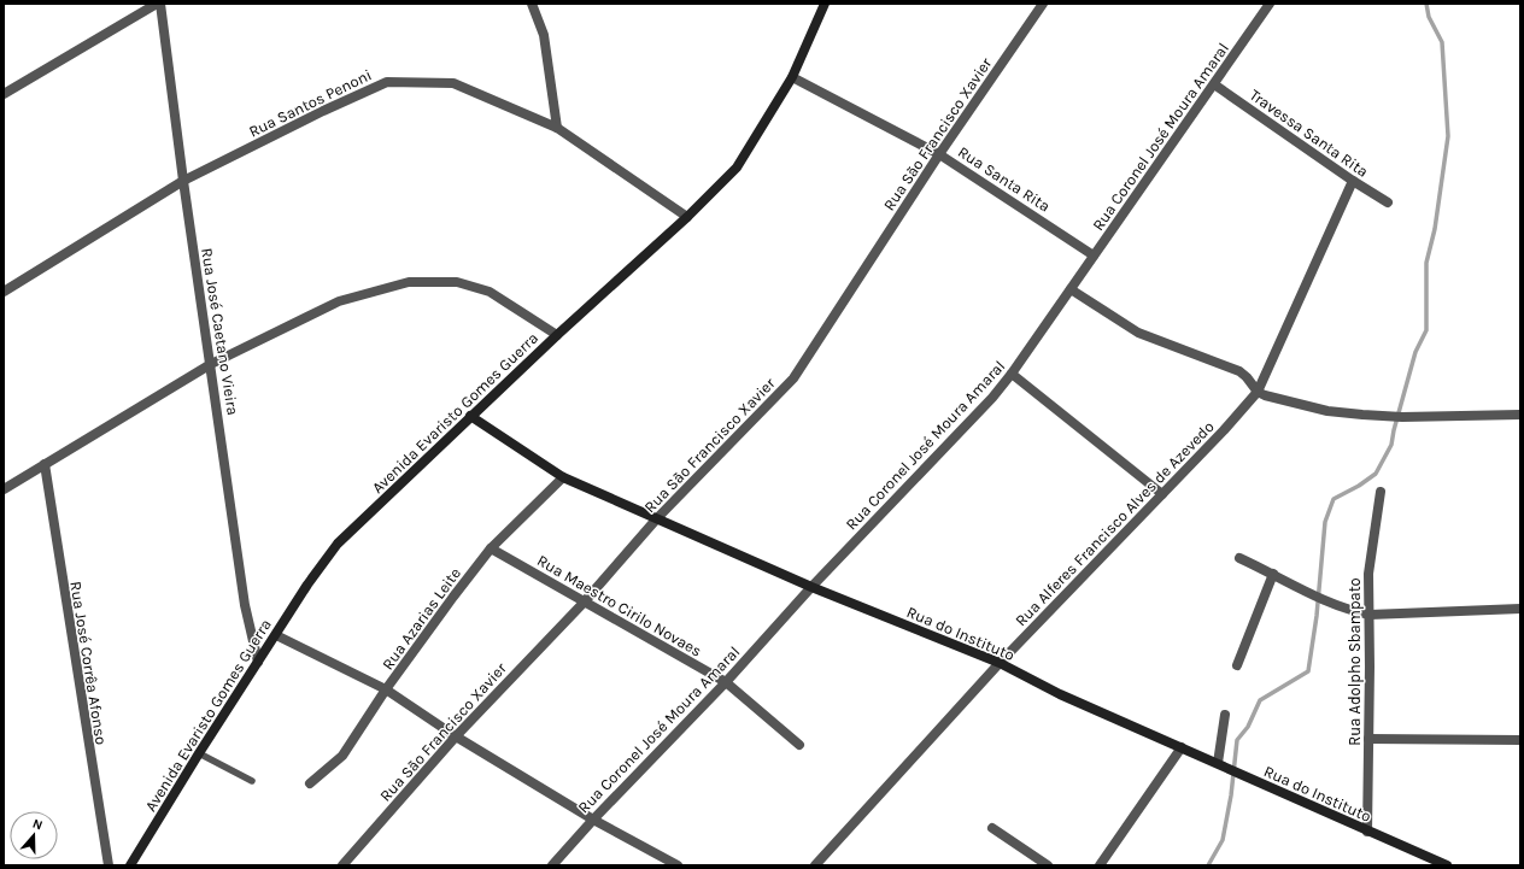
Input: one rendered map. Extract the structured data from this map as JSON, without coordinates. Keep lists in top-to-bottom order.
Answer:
{
  "streets": {
    "main road": ["Avenida Evaristo Gomes Guerra", "Rua do Instituto"],
    "street": [
      "Rua Santos Penoni",
      "Travessa Santa Rita",
      "Rua São Francisco Xavier",
      "Rua Coronel José Moura Amaral",
      "Rua Santa Rita",
      "Rua José Caetano Vieira",
      "Rua Alferes Francisco Alves de Azevedo",
      "Rua Maestro Cirilo Novaes",
      "Rua Azarias Leite",
      "Rua Adolpho Sbampato",
      "Rua José Corrêa Afonso"
    ]
  },
  "crossings": [
    ["Rua Santos Penoni", "Rua José Caetano Vieira"],
    ["Rua Santos Penoni", "Avenida Evaristo Gomes Guerra"],
    ["Travessa Santa Rita", "Rua Coronel José Moura Amaral"],
    ["Travessa Santa Rita", "Rua Alferes Francisco Alves de Azevedo"],
    ["Rua São Francisco Xavier", "Rua Santa Rita"],
    ["Rua São Francisco Xavier", "Rua Maestro Cirilo Novaes"],
    ["Rua São Francisco Xavier", "Rua do Instituto"],
    ["Rua Coronel José Moura Amaral", "Rua Santa Rita"],
    ["Rua Coronel José Moura Amaral", "Rua Maestro Cirilo Novaes"],
    ["Rua Coronel José Moura Amaral", "Rua do Instituto"],
    ["Rua Santa Rita", "Avenida Evaristo Gomes Guerra"],
    ["Rua José Caetano Vieira", "Avenida Evaristo Gomes Guerra"],
    ["Avenida Evaristo Gomes Guerra", "Rua do Instituto"],
    ["Rua Alferes Francisco Alves de Azevedo", "Rua do Instituto"],
    ["Rua Maestro Cirilo Novaes", "Rua Azarias Leite"],
    ["Rua Azarias Leite", "Rua do Instituto"],
    ["Rua do Instituto", "Rua Adolpho Sbampato"]
  ],
  "north": "top"
}
